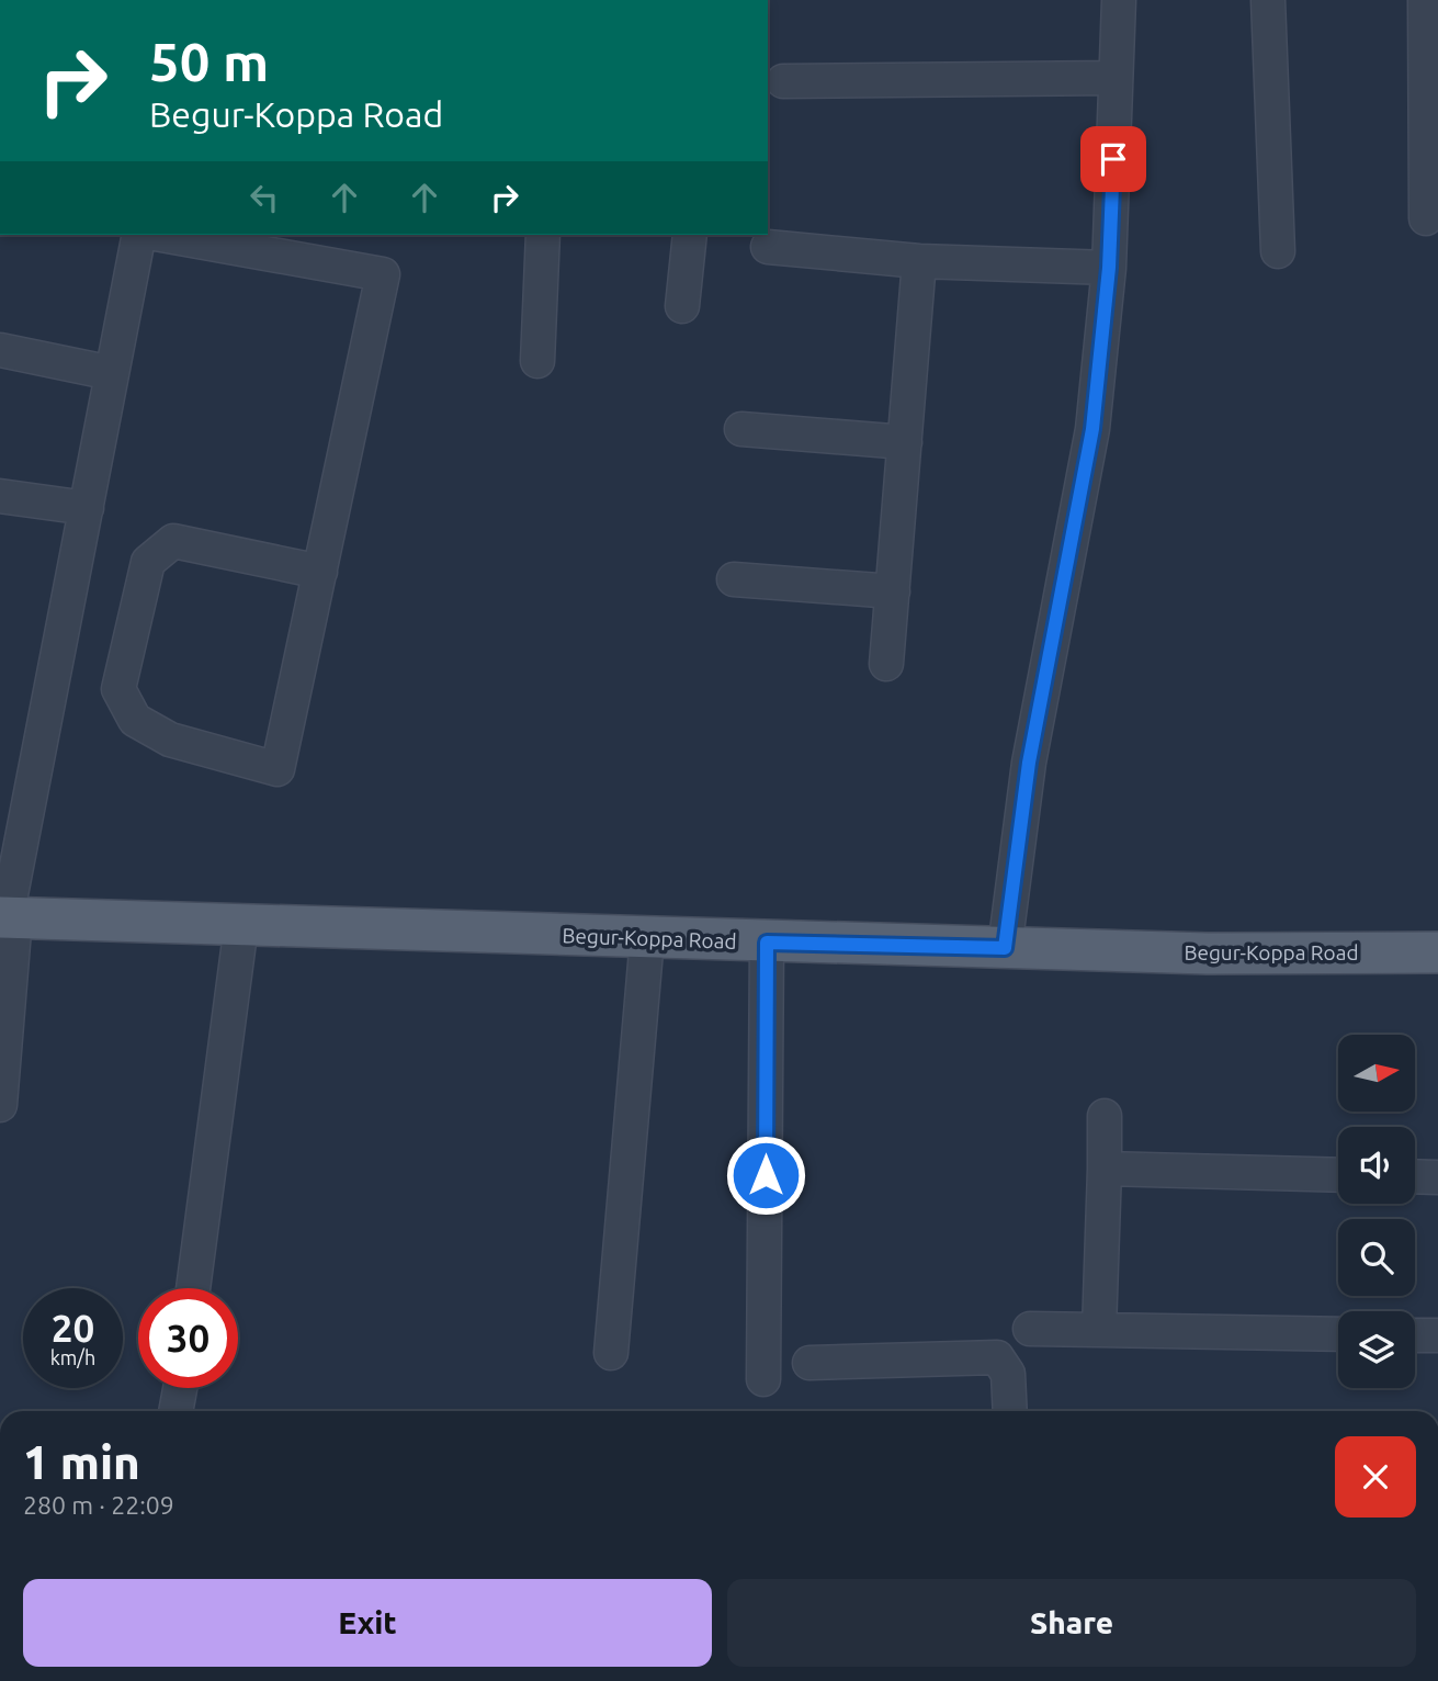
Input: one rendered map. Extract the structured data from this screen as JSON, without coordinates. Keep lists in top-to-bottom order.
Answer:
{
  "streets": {
    "main road": ["Begur-Koppa Road"]
  },
  "north": "right",
  "page": {
    "turn": ["50 m", "Begur-Koppa Road"],
    "speed": "20 km/h",
    "limit": "30",
    "heading": ["1 min", "280 m · 22:09"],
    "buttons": ["Exit", "Share"]
  }
}
